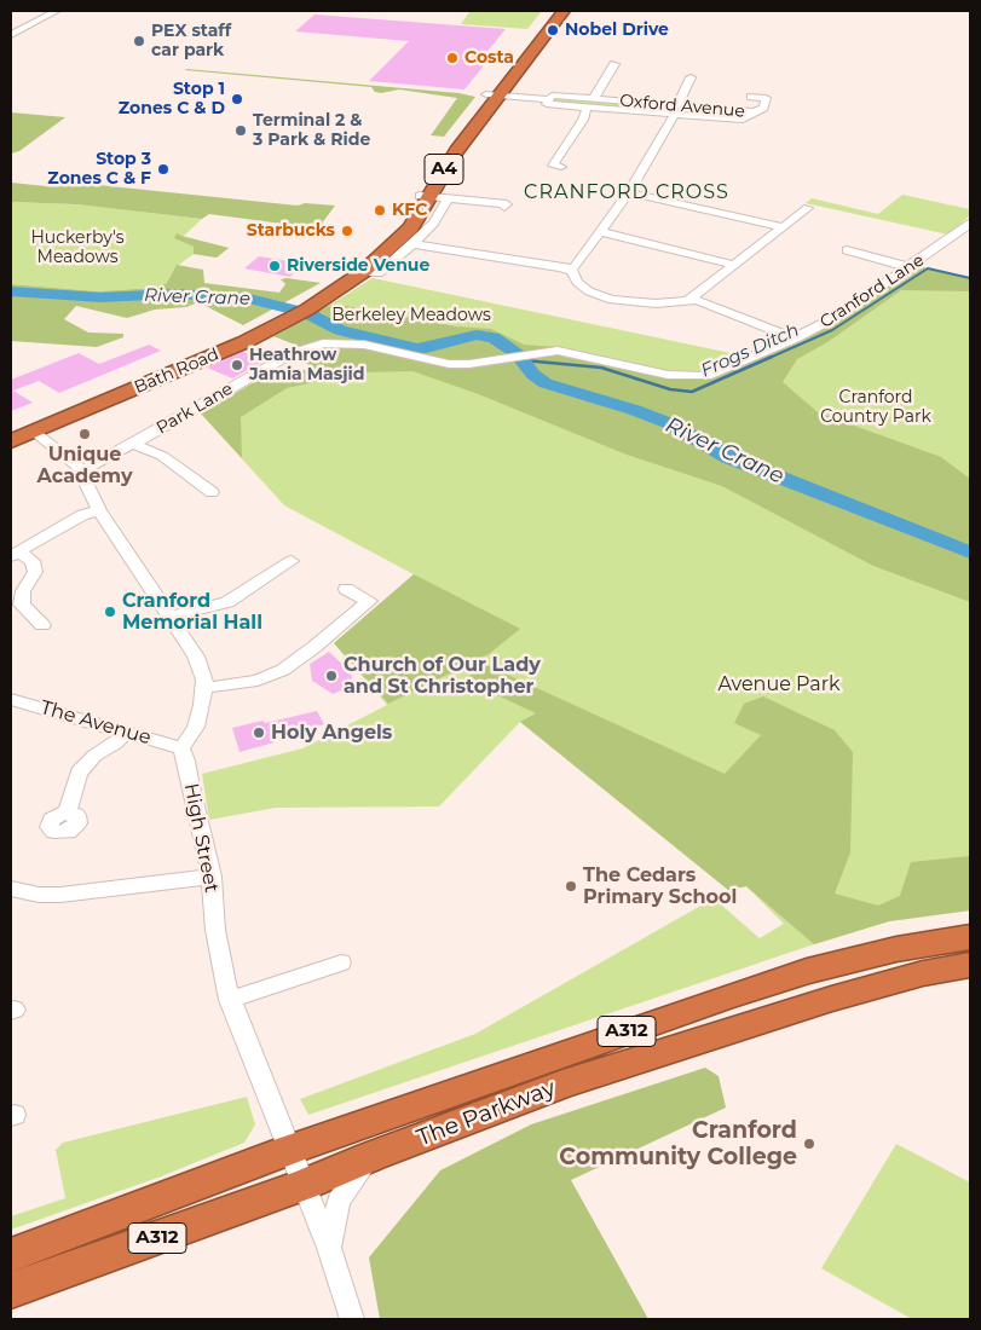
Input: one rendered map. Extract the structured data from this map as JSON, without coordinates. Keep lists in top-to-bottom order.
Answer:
{
  "streets": {
    "highway": [
      "A4",
      "Bath Road",
      "A312",
      "The Parkway"
    ],
    "street": [
      "Oxford Avenue",
      "Cranford Lane",
      "Park Lane",
      "The Avenue",
      "High Street"
    ]
  },
  "crossings": [
    ["Oxford Avenue", "Bath Road"],
    ["Cranford Lane", "Park Lane"],
    ["The Avenue", "High Street"],
    ["High Street", "The Parkway"]
  ],
  "districts": ["CRANFORD CROSS"],
  "water": ["River Crane", "Frogs Ditch"],
  "parks": [
    "Huckerby's Meadows",
    "Berkeley Meadows",
    "Cranford Country Park",
    "Avenue Park"
  ],
  "places": [
    "Nobel Drive",
    "PEX staff car park",
    "Costa",
    "Stop 1 Zones C & D",
    "Terminal 2 & 3 Park & Ride",
    "Stop 3 Zones C & F",
    "KFC",
    "Starbucks",
    "Riverside Venue",
    "Heathrow Jamia Masjid",
    "Unique Academy",
    "Cranford Memorial Hall",
    "Church of Our Lady and St Christopher",
    "Holy Angels",
    "The Cedars Primary School",
    "Cranford Community College"
  ]
}
